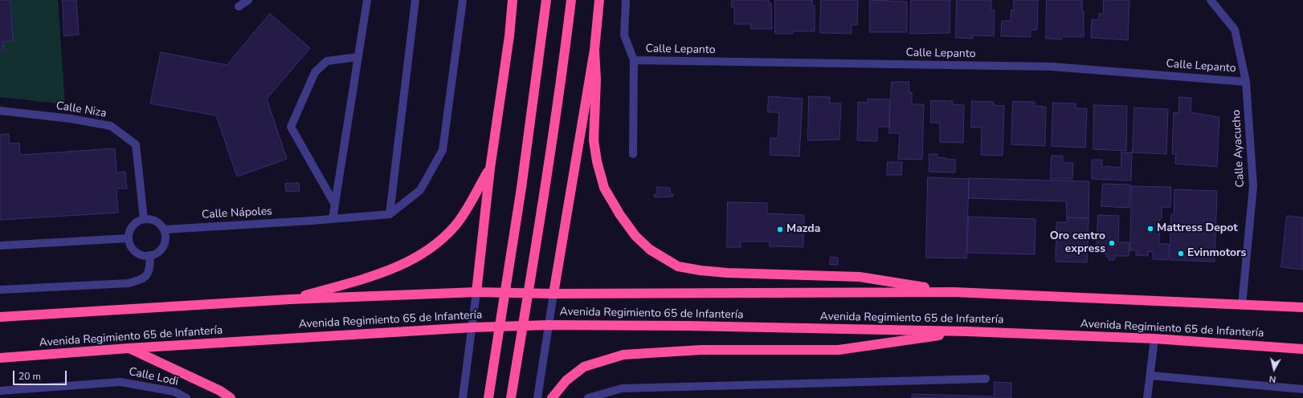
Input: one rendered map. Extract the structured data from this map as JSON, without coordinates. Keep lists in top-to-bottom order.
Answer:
{
  "streets": {
    "highway": ["Avenida Regimiento 65 de Infantería"],
    "street": [
      "Calle Lepanto",
      "Calle Niza",
      "Calle Ayacucho",
      "Calle Nápoles",
      "Calle Lodi"
    ]
  },
  "crossings": [
    ["Calle Lepanto", "Calle Ayacucho"],
    ["Calle Niza", "Calle Nápoles"],
    ["Calle Ayacucho", "Avenida Regimiento 65 de Infantería"]
  ],
  "places": [
    "Mattress Depot",
    "Mazda",
    "Oro centro express",
    "Evinmotors"
  ],
  "scale_bar": "20 m",
  "north": "bottom"
}
